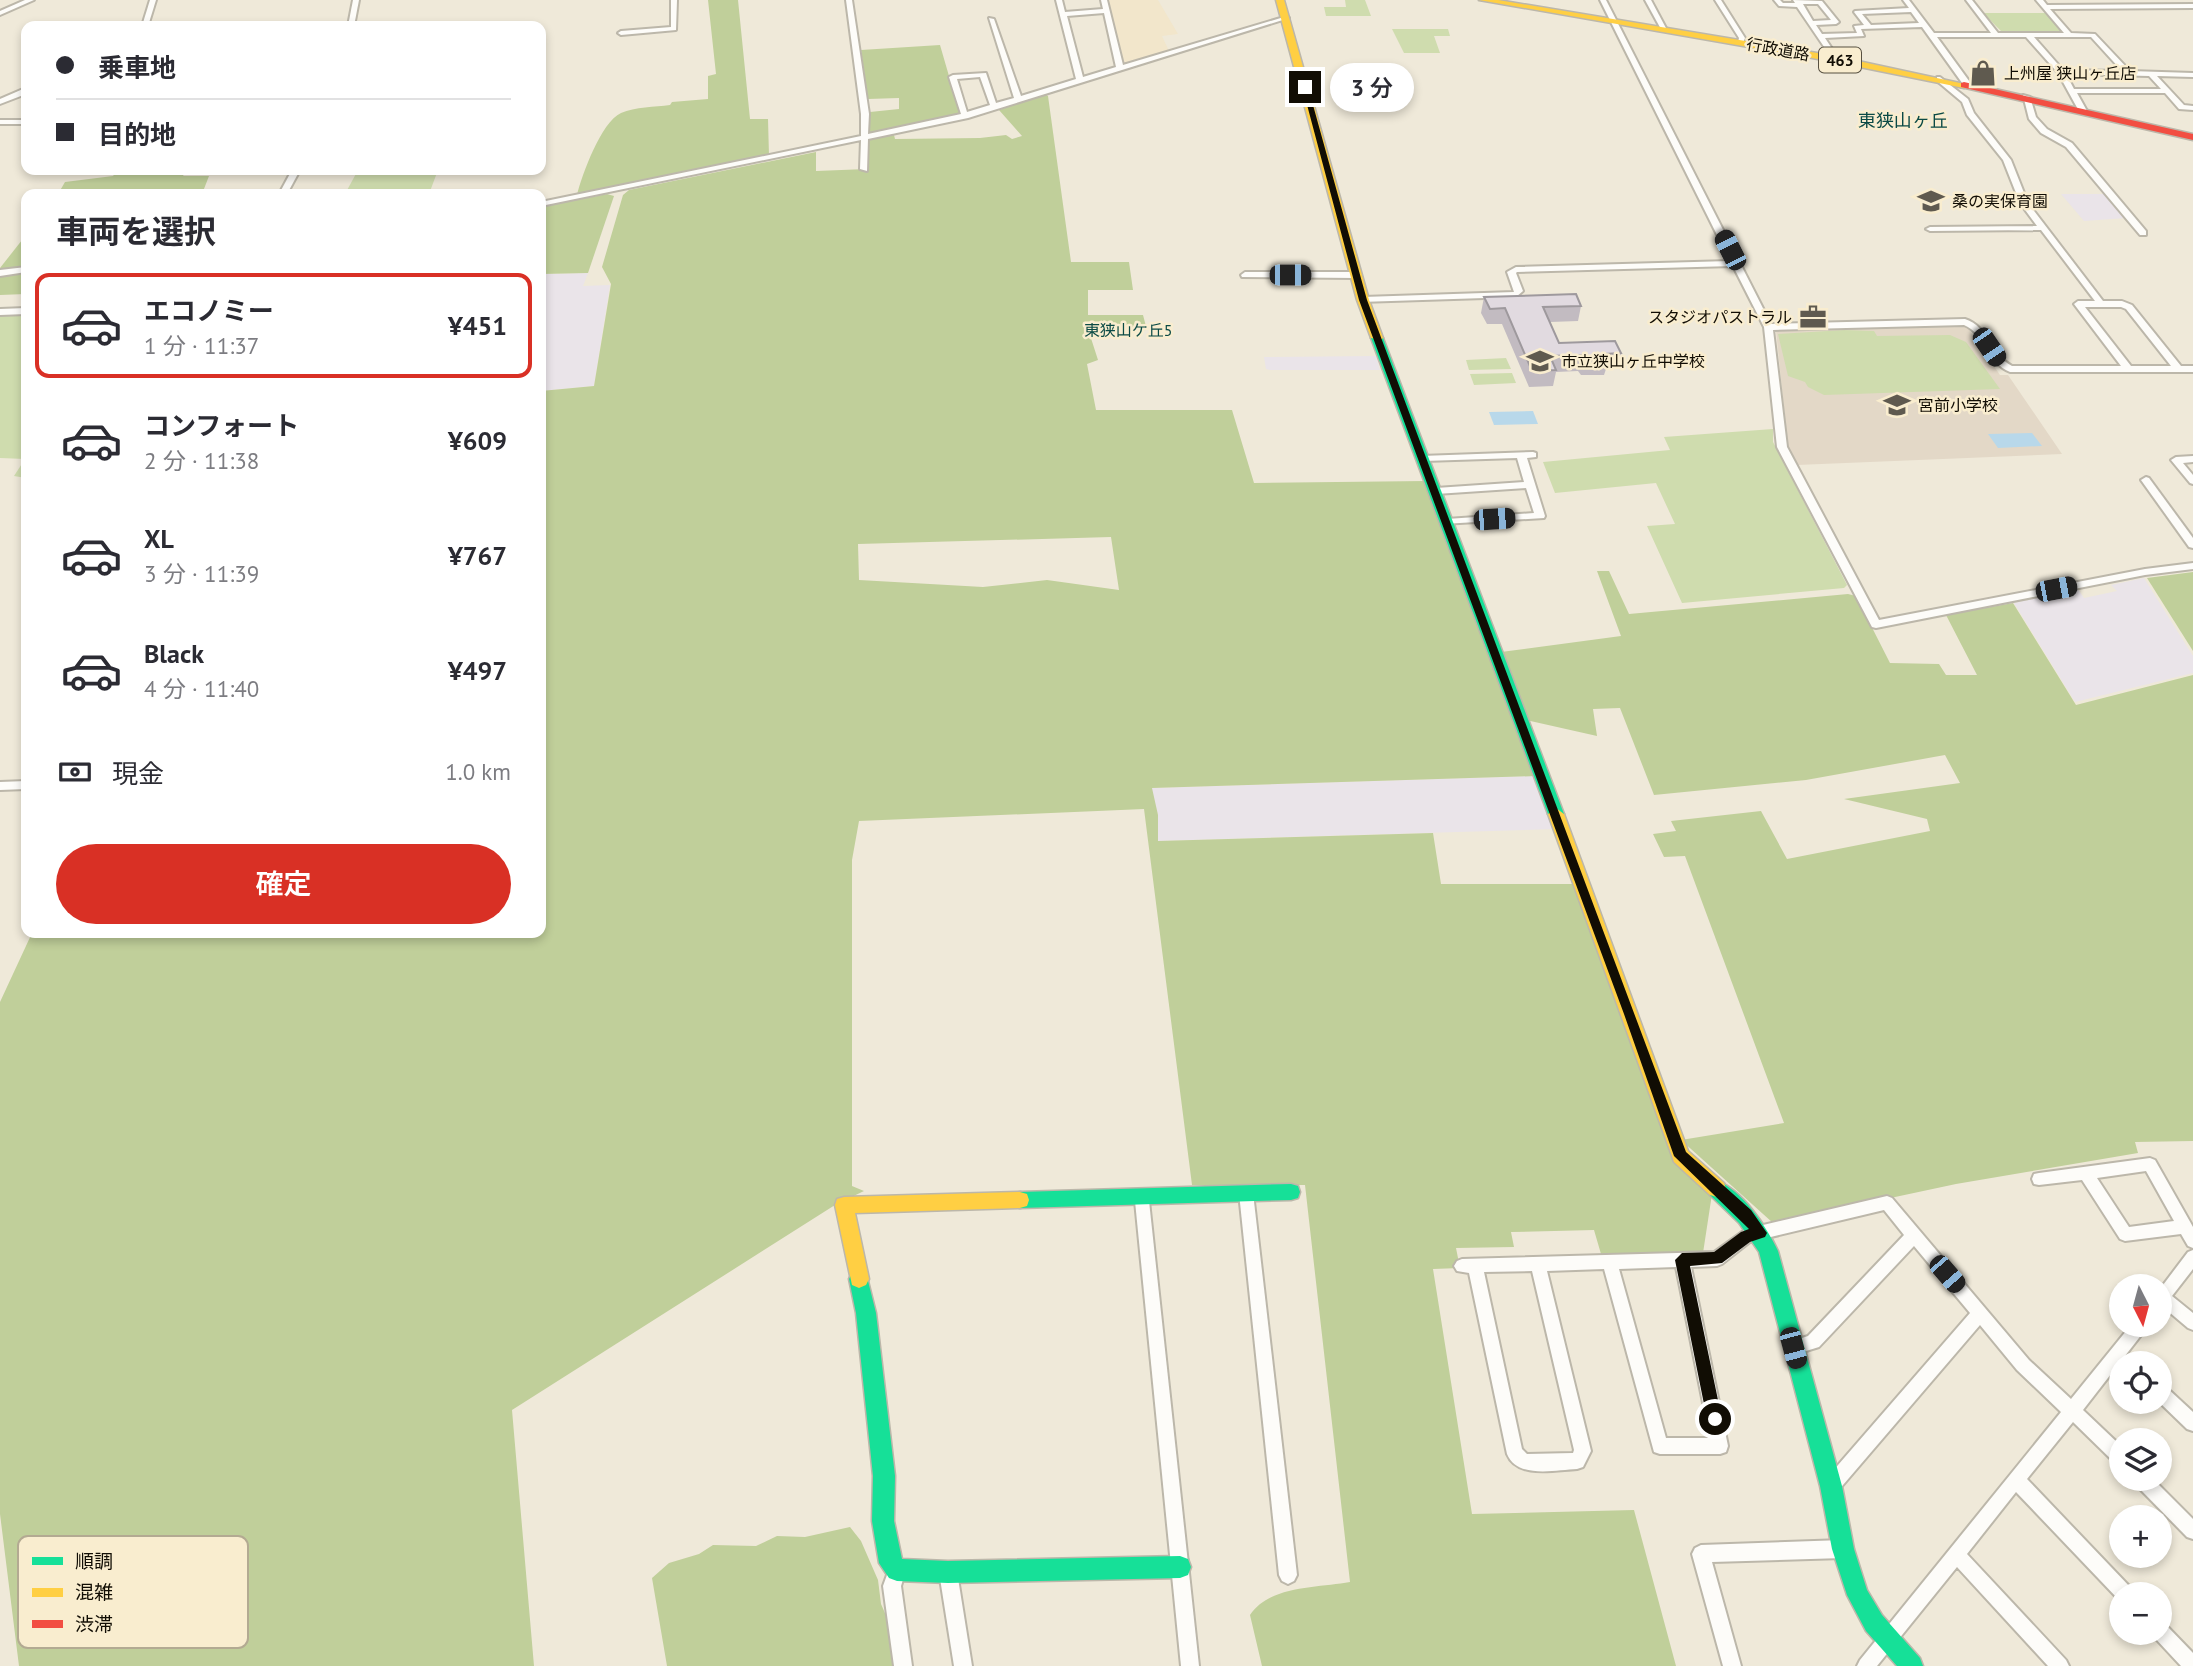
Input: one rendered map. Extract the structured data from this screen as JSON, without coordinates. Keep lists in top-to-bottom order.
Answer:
{
  "streets": {
    "main road": ["行政道路", "463"]
  },
  "districts": ["東狭山ヶ丘", "東狭山ケ丘5"],
  "places": {
    "shop": ["上州屋 狭山ヶ丘店"],
    "school or university": ["桑の実保育園", "市立狭山ヶ丘中学校", "宮前小学校"],
    "office": ["スタジオパストラル"]
  },
  "legend": ["順調", "混雑", "渋滞"],
  "north": "bottom",
  "page": {
    "banner": ["乗車地", "目的地"],
    "bubble": "3 分",
    "heading": "車両を選択",
    "list": [
      {
        "name": "エコノミー",
        "note": "1 分 · 11:37",
        "value": "¥451"
      },
      {
        "name": "コンフォート",
        "note": "2 分 · 11:38",
        "value": "¥609"
      },
      {
        "name": "XL",
        "note": "3 分 · 11:39",
        "value": "¥767"
      },
      {
        "name": "Black",
        "note": "4 分 · 11:40",
        "value": "¥497"
      }
    ],
    "pay": ["現金", "1.0 km"],
    "buttons": "確定",
    "map_buttons": ["+", "−"]
  }
}
